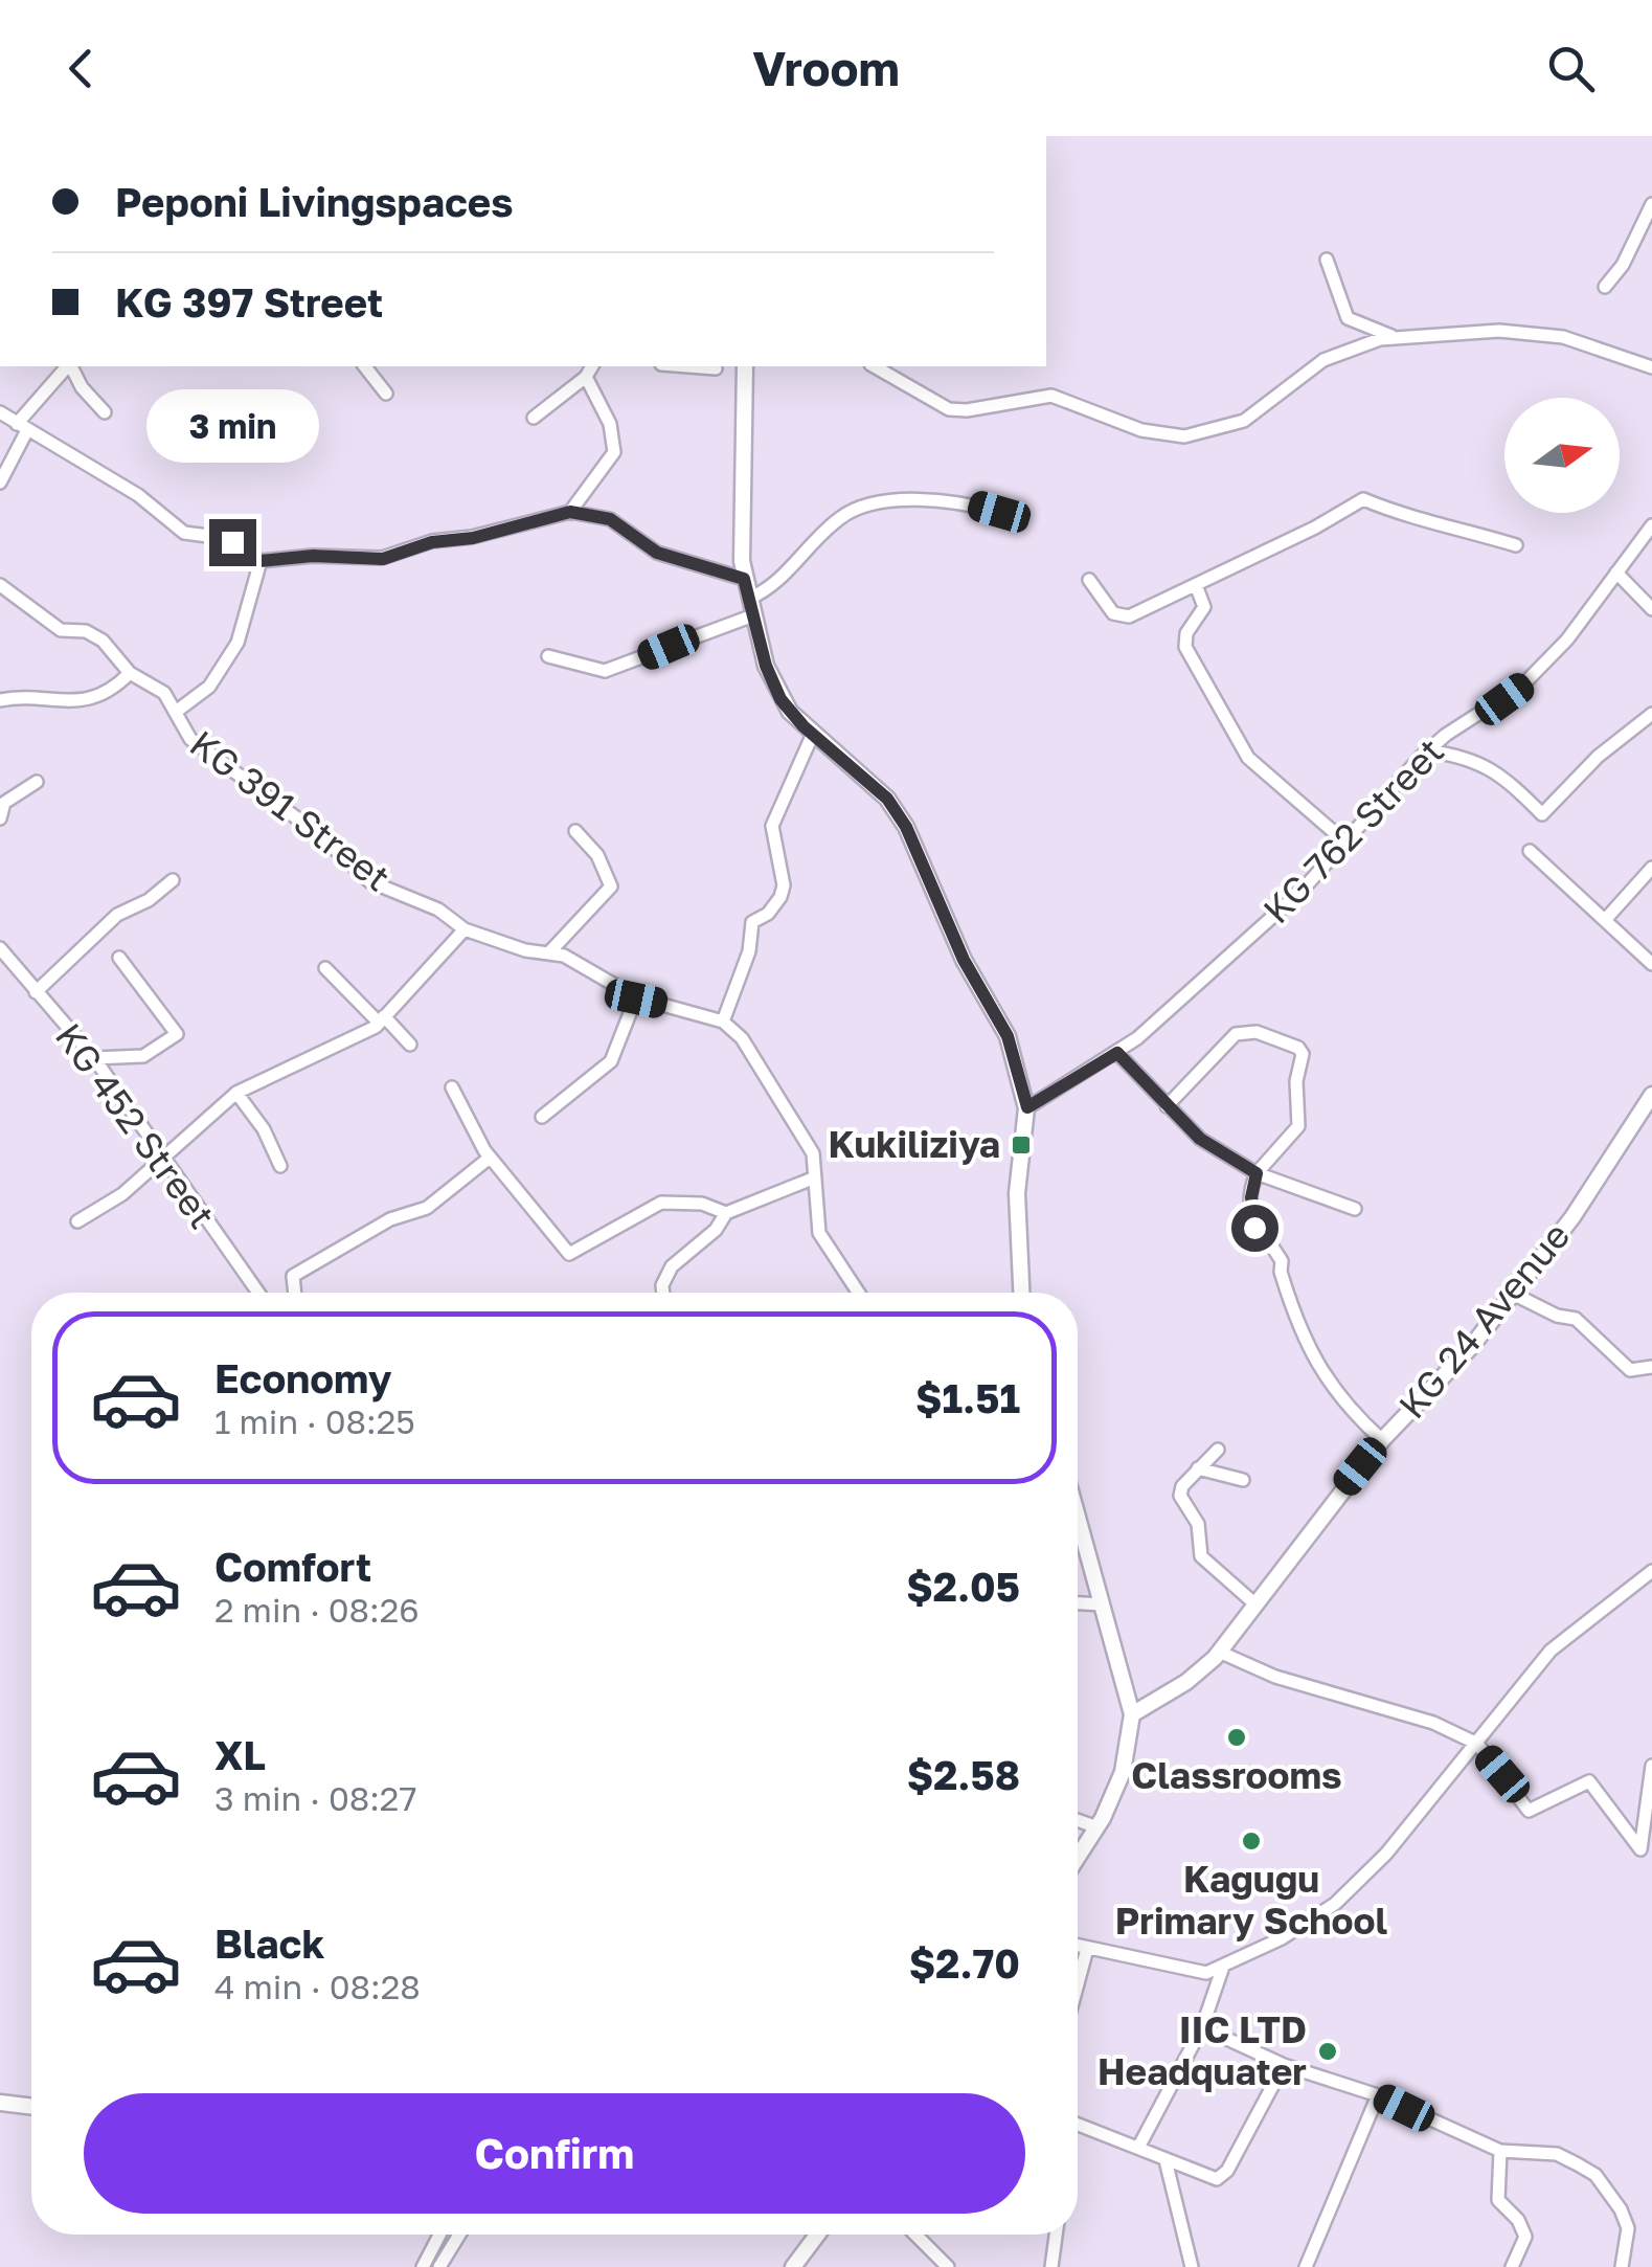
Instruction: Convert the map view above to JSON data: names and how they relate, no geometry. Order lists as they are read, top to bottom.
{
  "streets": {
    "main road": ["KG 24 Avenue"],
    "street": ["KG 391 Street", "KG 762 Street", "KG 452 Street"]
  },
  "places": {
    "transit": ["Kukiliziya"],
    "other": ["Classrooms", "Kagugu Primary School", "IIC LTD Headquater"]
  },
  "north": "right",
  "page": {
    "header": "Vroom",
    "banner": ["Peponi Livingspaces", "KG 397 Street"],
    "bubble": "3 min",
    "list": [
      {
        "name": "Economy",
        "note": "1 min · 08:25",
        "value": "$1.51"
      },
      {
        "name": "Comfort",
        "note": "2 min · 08:26",
        "value": "$2.05"
      },
      {
        "name": "XL",
        "note": "3 min · 08:27",
        "value": "$2.58"
      },
      {
        "name": "Black",
        "note": "4 min · 08:28",
        "value": "$2.70"
      }
    ],
    "buttons": "Confirm"
  }
}
